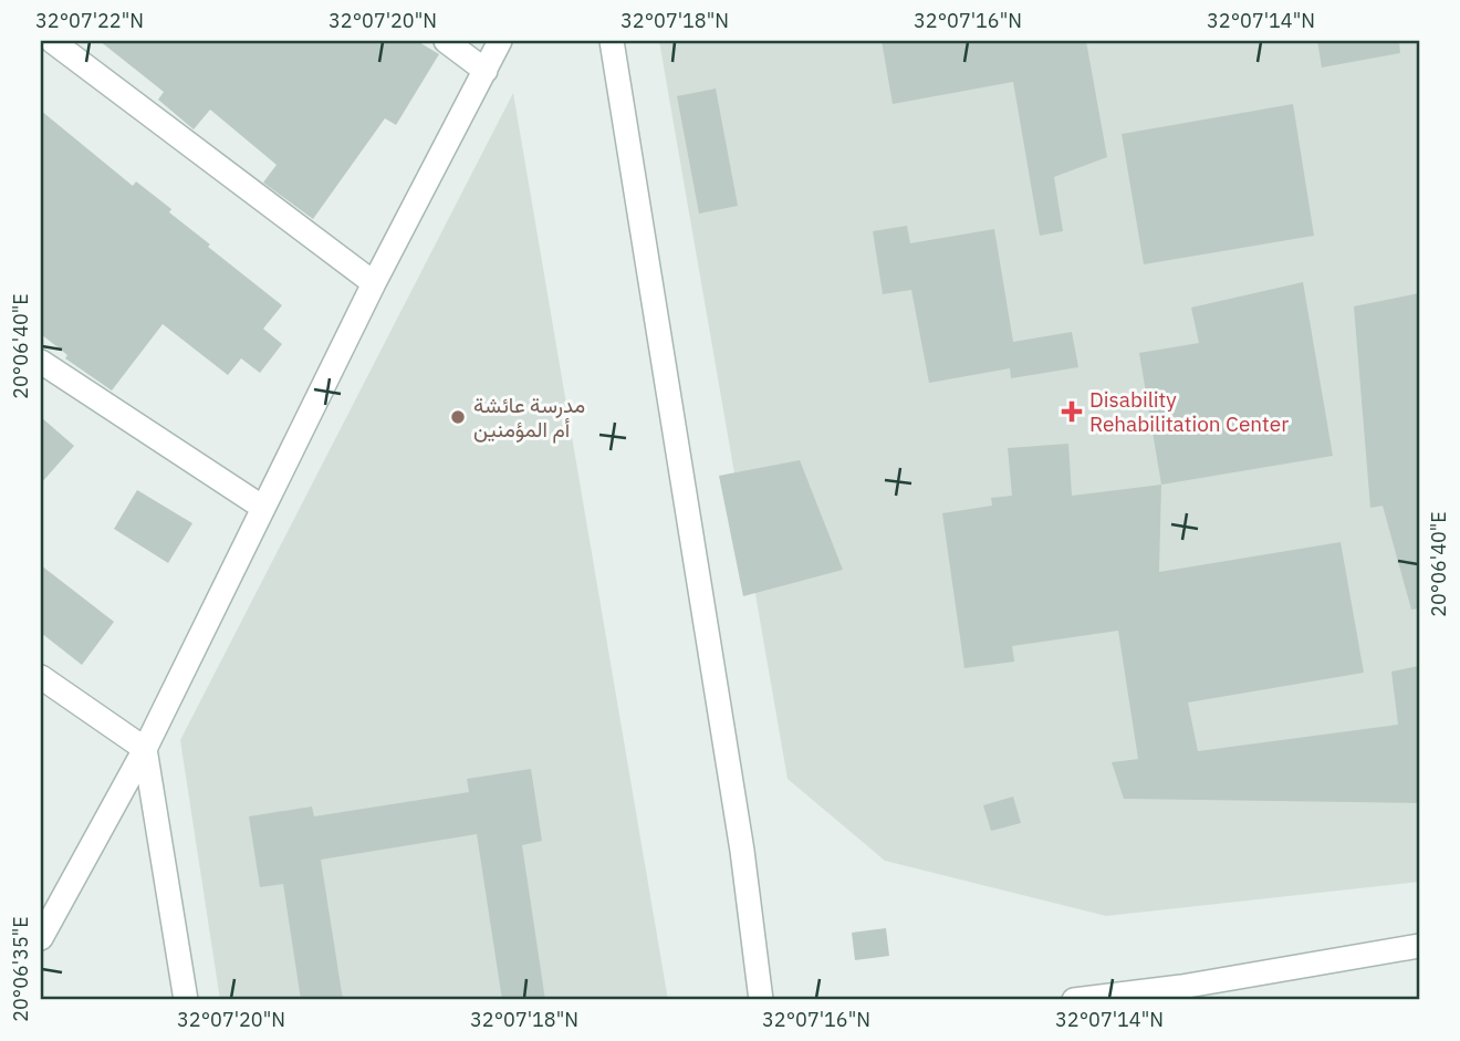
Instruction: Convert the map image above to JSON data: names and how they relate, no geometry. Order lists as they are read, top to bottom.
{
  "places": {
    "health": ["Disability Rehabilitation Center"],
    "other": ["مدرسة عائشة أم المؤمنين"]
  },
  "coordinates": [
    "32°07'22\"N",
    "32°07'20\"N",
    "32°07'18\"N",
    "32°07'16\"N",
    "32°07'14\"N",
    "20°06'40\"E",
    "20°06'35\"E"
  ]
}
